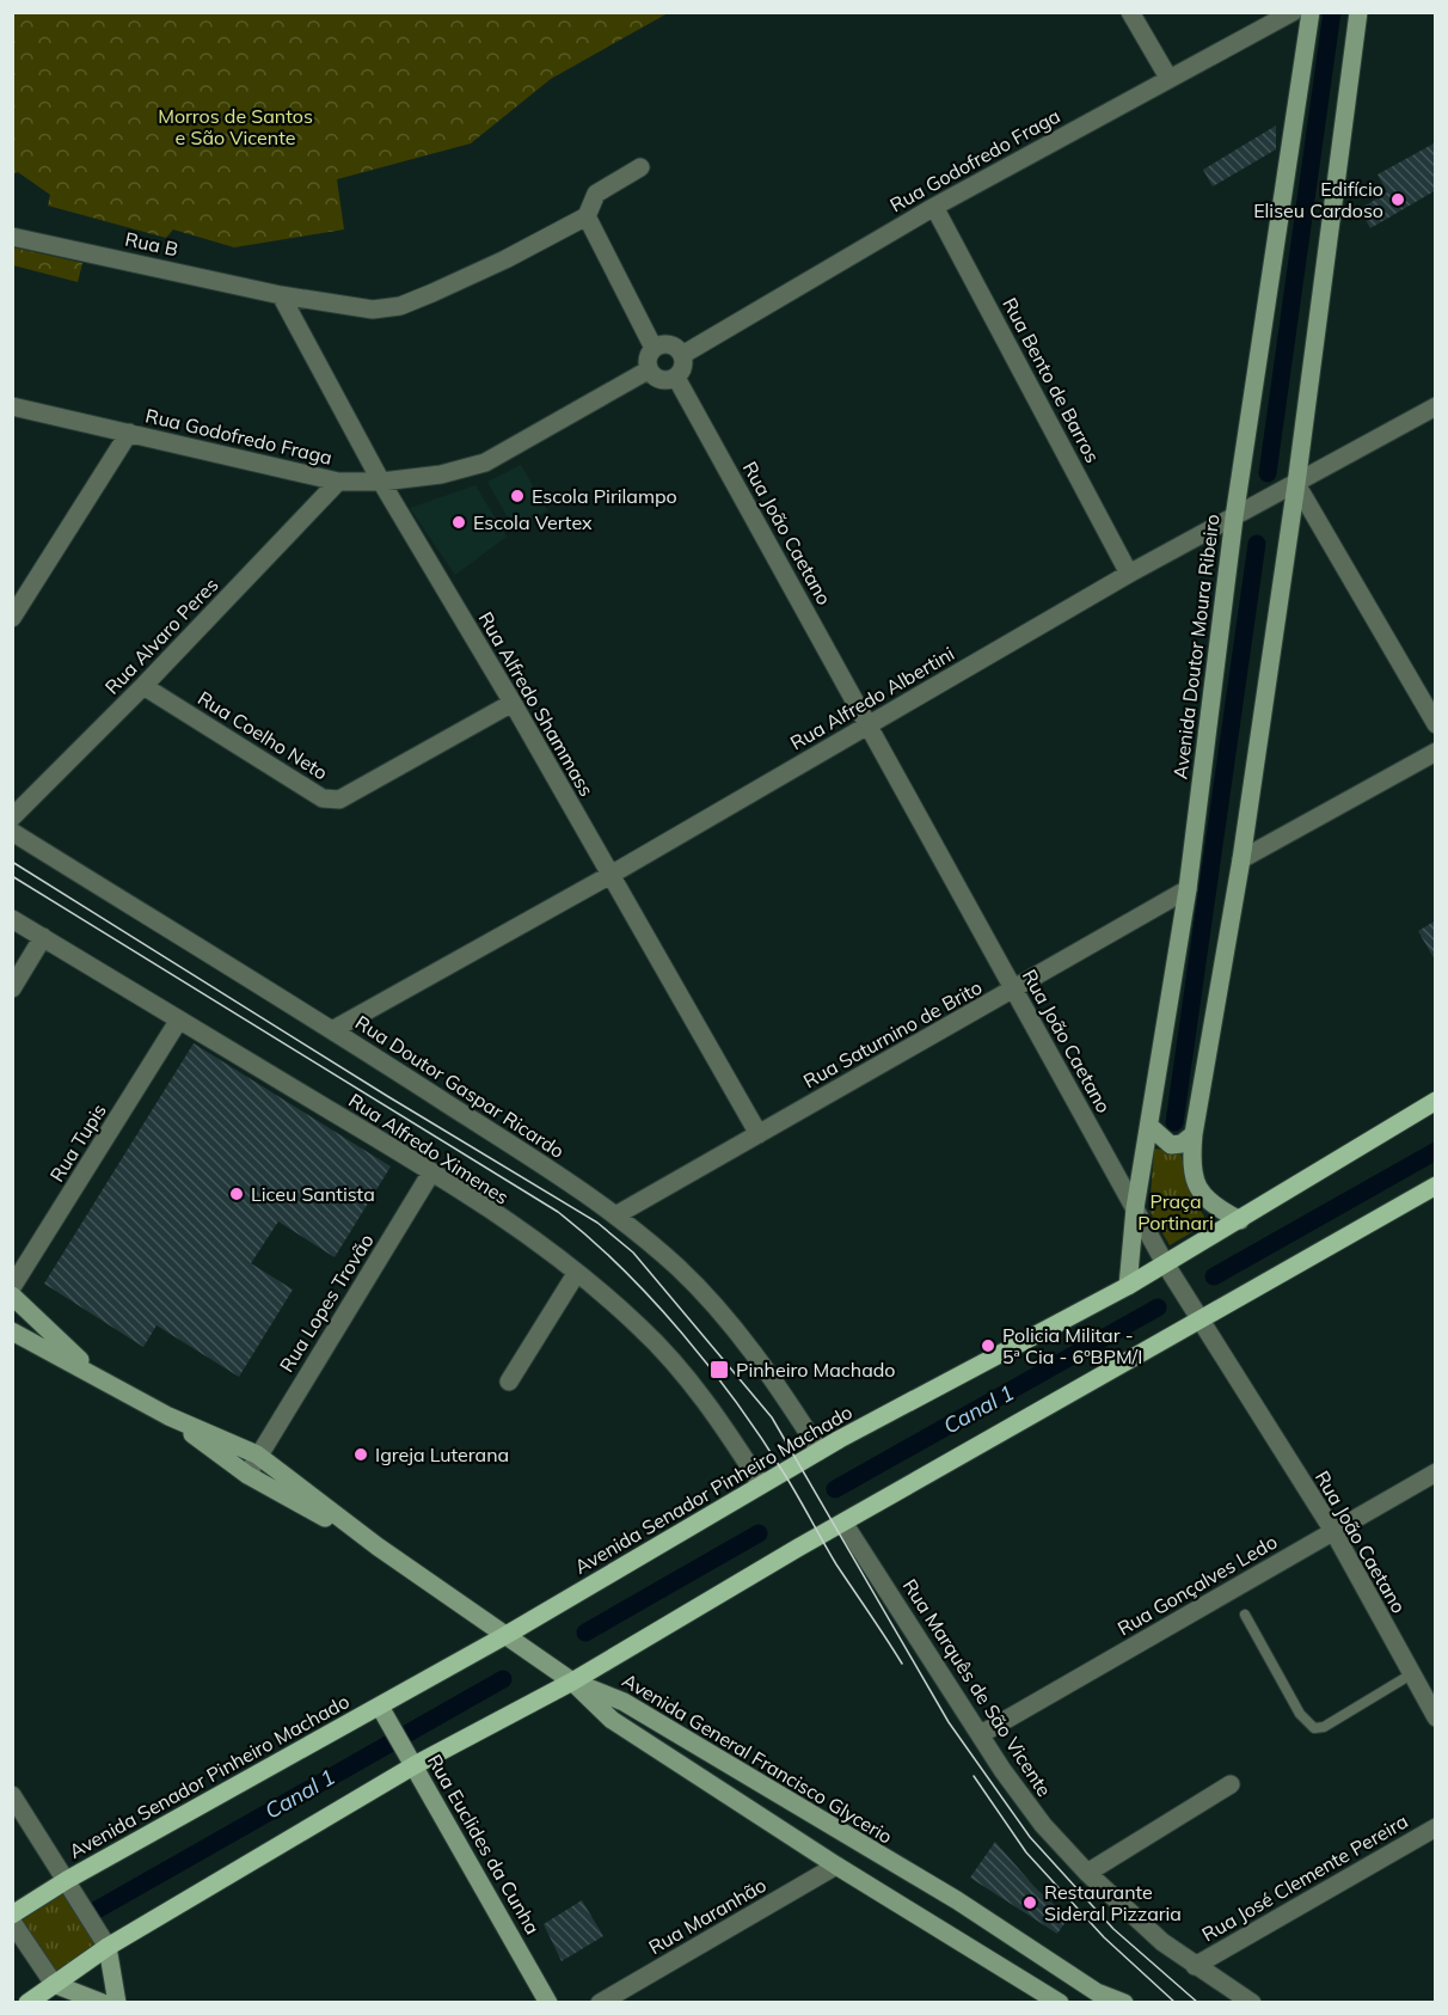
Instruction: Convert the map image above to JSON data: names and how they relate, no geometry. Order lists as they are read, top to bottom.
{
  "streets": {
    "main road": ["Avenida Senador Pinheiro Machado"],
    "street": [
      "Rua Godofredo Fraga",
      "Rua B",
      "Rua Bento de Barros",
      "Rua João Caetano",
      "Rua Alvaro Peres",
      "Avenida Doutor Moura Ribeiro",
      "Rua Alfredo Albertini",
      "Rua Alfredo Shammass",
      "Rua Coelho Neto",
      "Rua Saturnino de Brito",
      "Rua Doutor Gaspar Ricardo",
      "Rua Tupis",
      "Rua Alfredo Ximenes",
      "Rua Lopes Trovão",
      "Rua Gonçalves Ledo",
      "Rua Marquês de São Vicente",
      "Avenida General Francisco Glycerio",
      "Rua Euclides da Cunha",
      "Rua José Clemente Pereira",
      "Rua Maranhão"
    ]
  },
  "crossings": [
    ["Rua Godofredo Fraga", "Rua Bento de Barros"],
    ["Rua Godofredo Fraga", "Rua João Caetano"],
    ["Rua Godofredo Fraga", "Rua Alvaro Peres"],
    ["Rua Godofredo Fraga", "Rua Alfredo Shammass"],
    ["Rua B", "Rua Alfredo Shammass"],
    ["Rua Bento de Barros", "Rua Alfredo Albertini"],
    ["Rua João Caetano", "Avenida Doutor Moura Ribeiro"],
    ["Rua João Caetano", "Rua Alfredo Albertini"],
    ["Rua João Caetano", "Rua Saturnino de Brito"],
    ["Rua João Caetano", "Avenida Senador Pinheiro Machado"],
    ["Rua João Caetano", "Rua Gonçalves Ledo"],
    ["Rua Alvaro Peres", "Rua Coelho Neto"],
    ["Avenida Doutor Moura Ribeiro", "Rua Alfredo Albertini"],
    ["Avenida Doutor Moura Ribeiro", "Rua Saturnino de Brito"],
    ["Avenida Doutor Moura Ribeiro", "Avenida Senador Pinheiro Machado"],
    ["Rua Alfredo Albertini", "Rua Alfredo Shammass"],
    ["Rua Alfredo Albertini", "Rua Doutor Gaspar Ricardo"],
    ["Rua Alfredo Shammass", "Rua Coelho Neto"],
    ["Rua Alfredo Shammass", "Rua Saturnino de Brito"],
    ["Rua Saturnino de Brito", "Rua Doutor Gaspar Ricardo"],
    ["Rua Doutor Gaspar Ricardo", "Avenida Senador Pinheiro Machado"],
    ["Rua Tupis", "Rua Alfredo Ximenes"],
    ["Rua Alfredo Ximenes", "Rua Lopes Trovão"],
    ["Rua Alfredo Ximenes", "Avenida Senador Pinheiro Machado"],
    ["Avenida Senador Pinheiro Machado", "Rua Euclides da Cunha"],
    ["Rua Gonçalves Ledo", "Rua Marquês de São Vicente"],
    ["Rua Marquês de São Vicente", "Rua José Clemente Pereira"],
    ["Avenida General Francisco Glycerio", "Rua Maranhão"]
  ],
  "water": ["Canal 1"],
  "parks": ["Morros de Santos e São Vicente", "Praça Portinari"],
  "places": {
    "other": [
      "Edifício Eliseu Cardoso",
      "Escola Pirilampo",
      "Escola Vertex",
      "Liceu Santista",
      "Policia Militar - 5ª Cia - 6ºBPM/I",
      "Igreja Luterana",
      "Restaurante Sideral Pizzaria"
    ],
    "transit": ["Pinheiro Machado"]
  }
}
